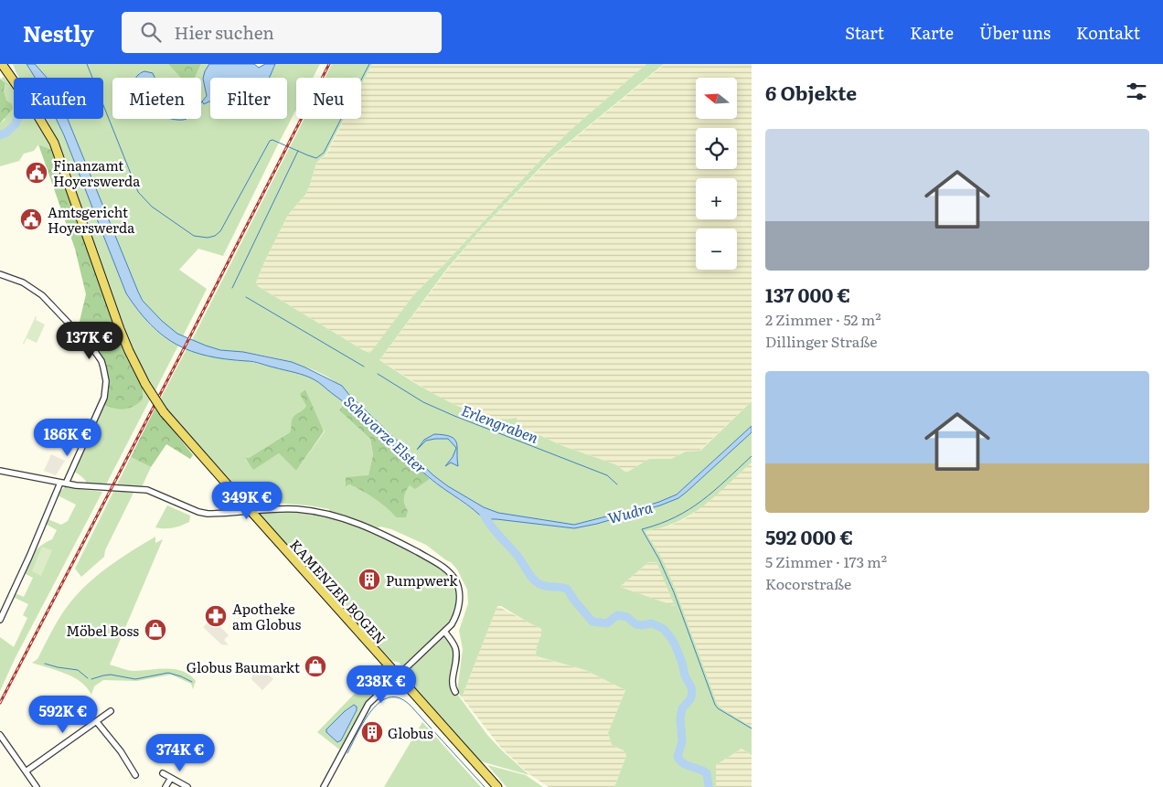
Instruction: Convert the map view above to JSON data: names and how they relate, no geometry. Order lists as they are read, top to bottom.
{
  "streets": {
    "main road": ["KAMENZER BOGEN"]
  },
  "water": ["Erlengraben", "Schwarze Elster", "Wudra"],
  "places": {
    "public building": ["Finanzamt Hoyerswerda", "Amtsgericht Hoyerswerda"],
    "building": ["Pumpwerk", "Globus"],
    "pharmacy": ["Apotheke am Globus"],
    "shop": ["Möbel Boss", "Globus Baumarkt"]
  },
  "north": "left",
  "page": {
    "header": "Nestly",
    "search": "Hier suchen",
    "nav": [
      "Start",
      "Karte",
      "Über uns",
      "Kontakt"
    ],
    "heading": "6 Objekte",
    "map_buttons": ["+", "−"],
    "chip": [
      "Kaufen",
      "Mieten",
      "Filter",
      "Neu"
    ],
    "list": [
      {
        "name": "137 000 €",
        "note": "2 Zimmer · 52 m² · Dillinger Straße"
      },
      {
        "name": "592 000 €",
        "note": "5 Zimmer · 173 m² · Kocorstraße"
      }
    ],
    "price": [
      "137K €",
      "186K €",
      "349K €",
      "238K €",
      "592K €",
      "374K €"
    ]
  }
}
